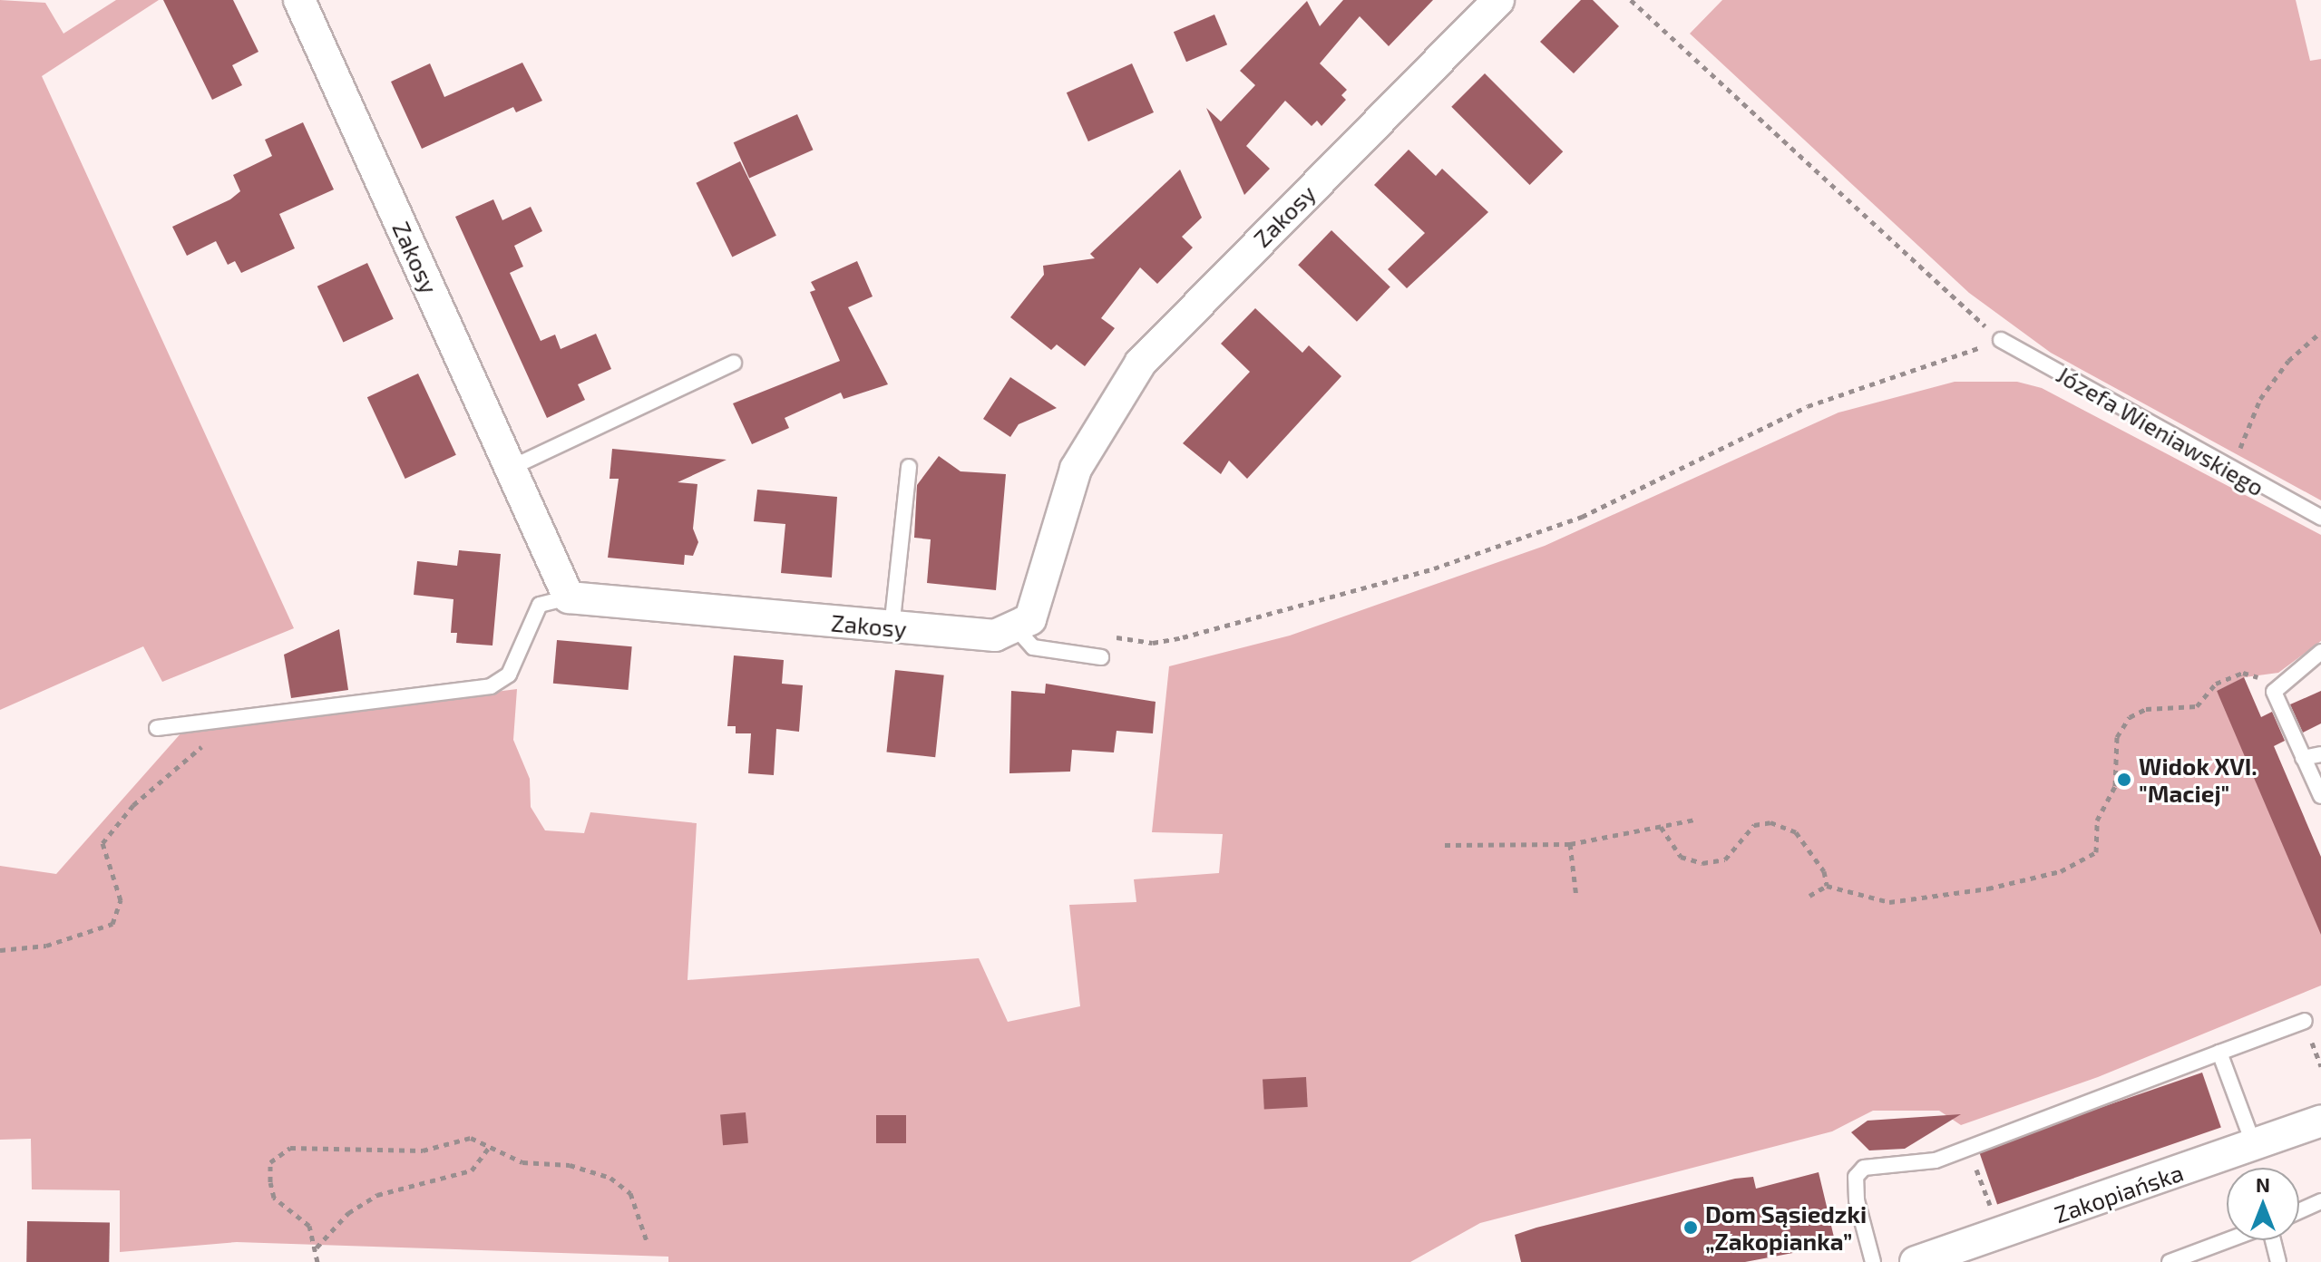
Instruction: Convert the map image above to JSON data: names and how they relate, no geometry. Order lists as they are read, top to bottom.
{
  "streets": {
    "street": ["Zakosy", "Zakopiańska"],
    "lane": ["Józefa Wieniawskiego"]
  },
  "places": ["Widok XVI. \"Maciej\"", "Dom Sąsiedzki „Zakopianka”"],
  "north": "top"
}
